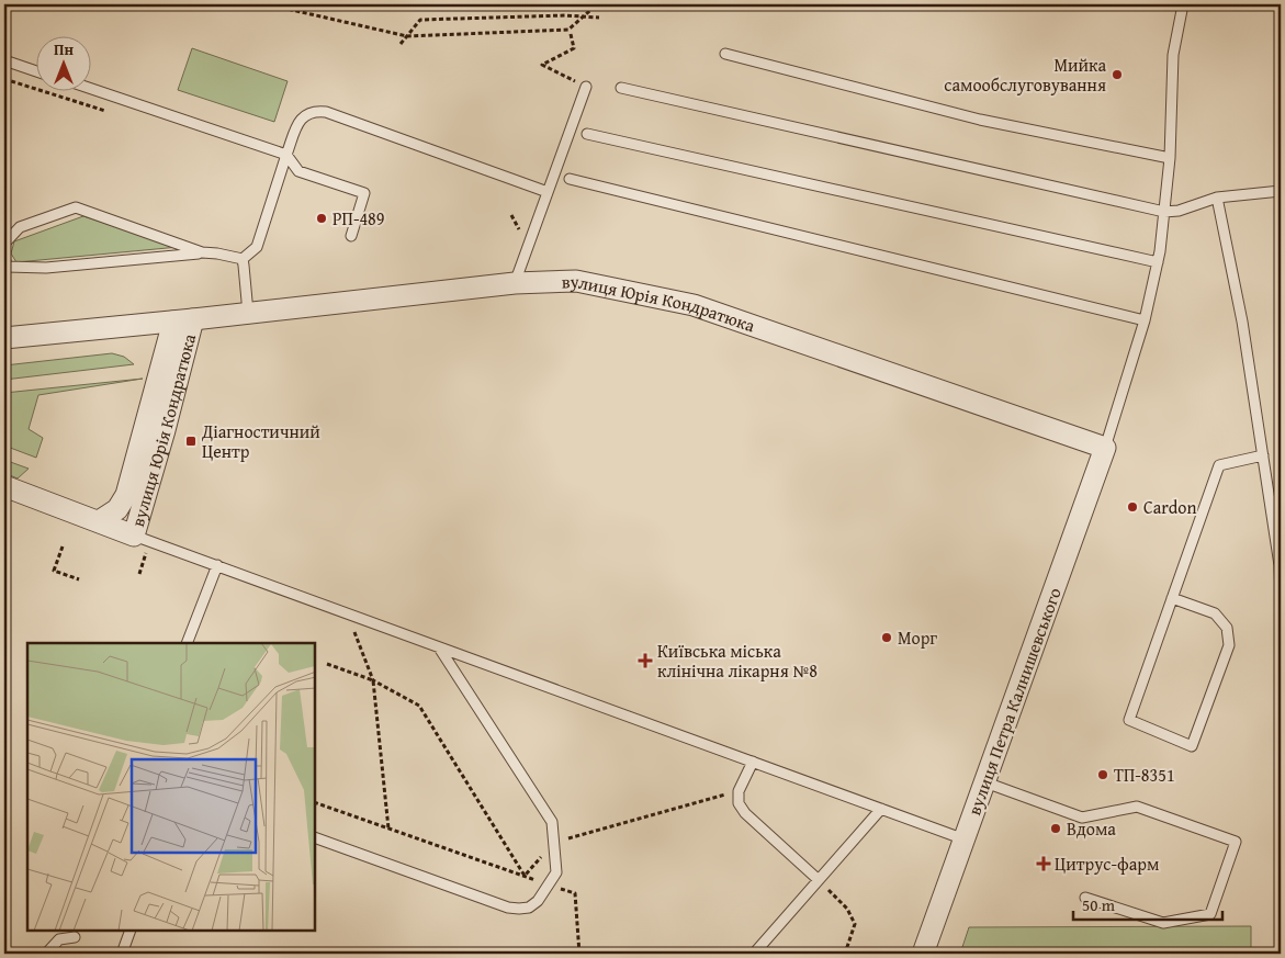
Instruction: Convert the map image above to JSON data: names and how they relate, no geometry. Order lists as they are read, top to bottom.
{
  "streets": {
    "street": ["вулиця Юрія Кондратюка", "вулиця Петра Калнишевського"]
  },
  "crossings": [
    ["вулиця Юрія Кондратюка", "вулиця Петра Калнишевського"]
  ],
  "places": {
    "other": [
      "Мийка самообслуговування",
      "РП-489",
      "Cardon",
      "Морг",
      "ТП-8351",
      "Вдома"
    ],
    "transit": ["Діагностичний Центр"],
    "health": ["Київська міська клінічна лікарня №8", "Цитрус-фарм"]
  },
  "scale_bar": "50 m",
  "north": "top"
}
